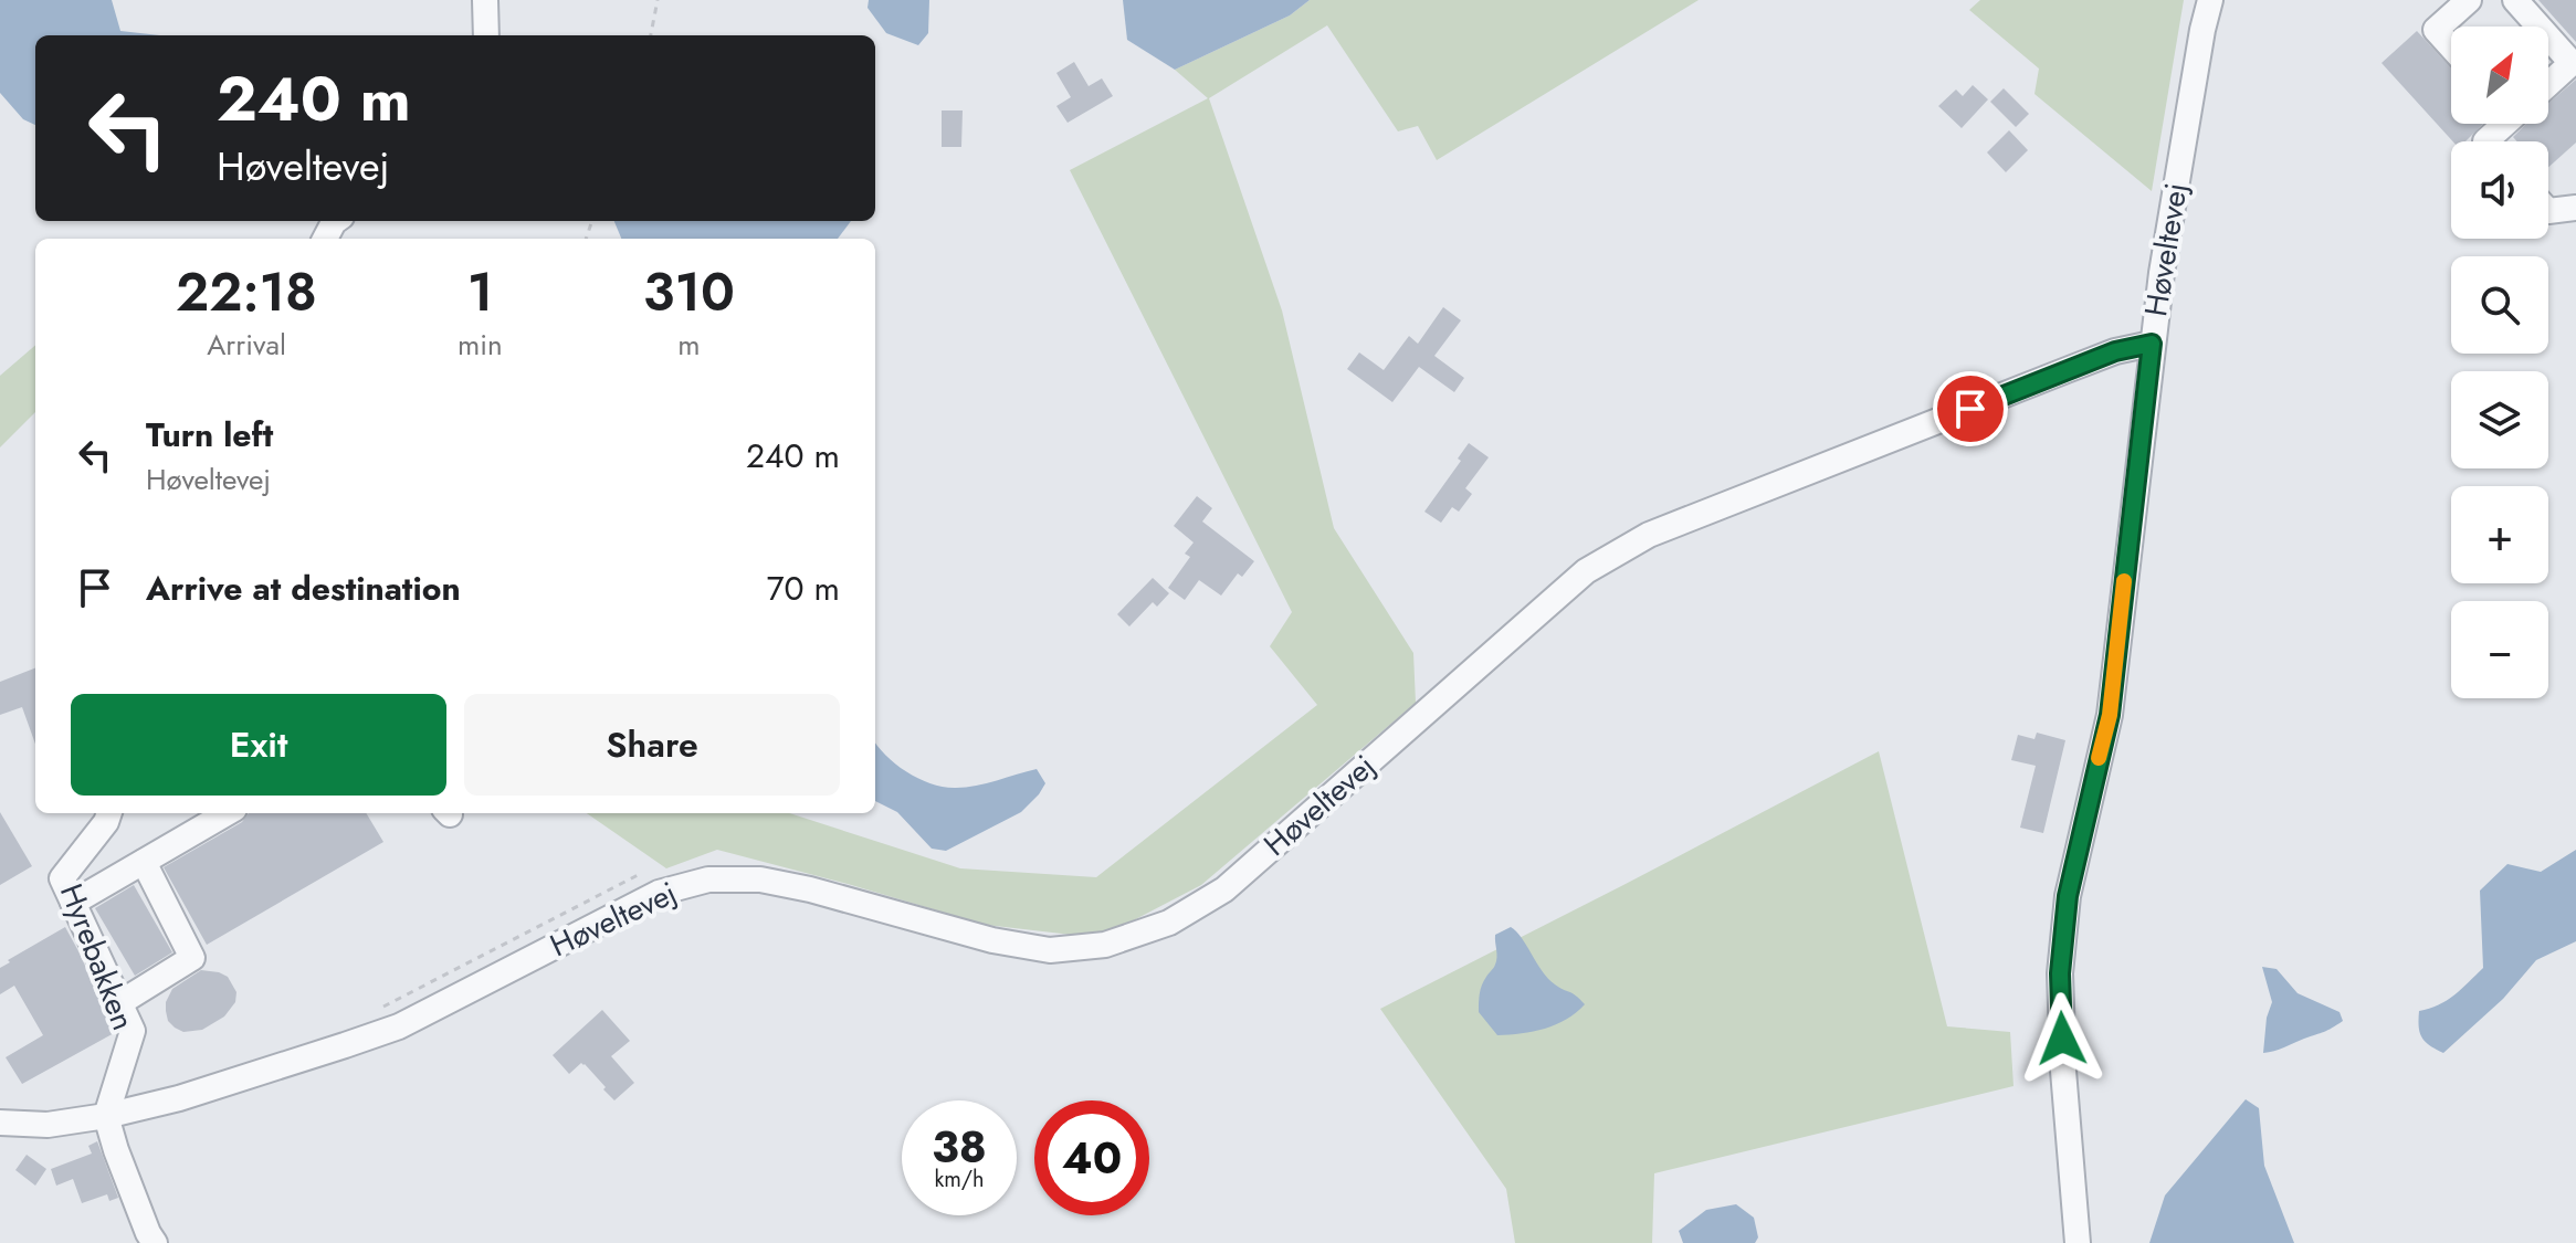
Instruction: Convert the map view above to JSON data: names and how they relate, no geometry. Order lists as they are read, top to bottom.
{
  "streets": {
    "street": ["Høveltevej", "Hyrebakken"]
  },
  "crossings": [
    ["Høveltevej", "Hyrebakken"]
  ],
  "north": "top right",
  "page": {
    "map_buttons": ["+", "−"],
    "turn": ["240 m", "Høveltevej"],
    "eta": [
      "22:18",
      "Arrival",
      "1",
      "min",
      "310",
      "m"
    ],
    "list": [
      {
        "name": "Turn left",
        "note": "Høveltevej",
        "value": "240 m"
      },
      {
        "name": "Arrive at destination",
        "value": "70 m"
      }
    ],
    "buttons": ["Exit", "Share"],
    "speed": "38 km/h",
    "limit": "40"
  }
}
